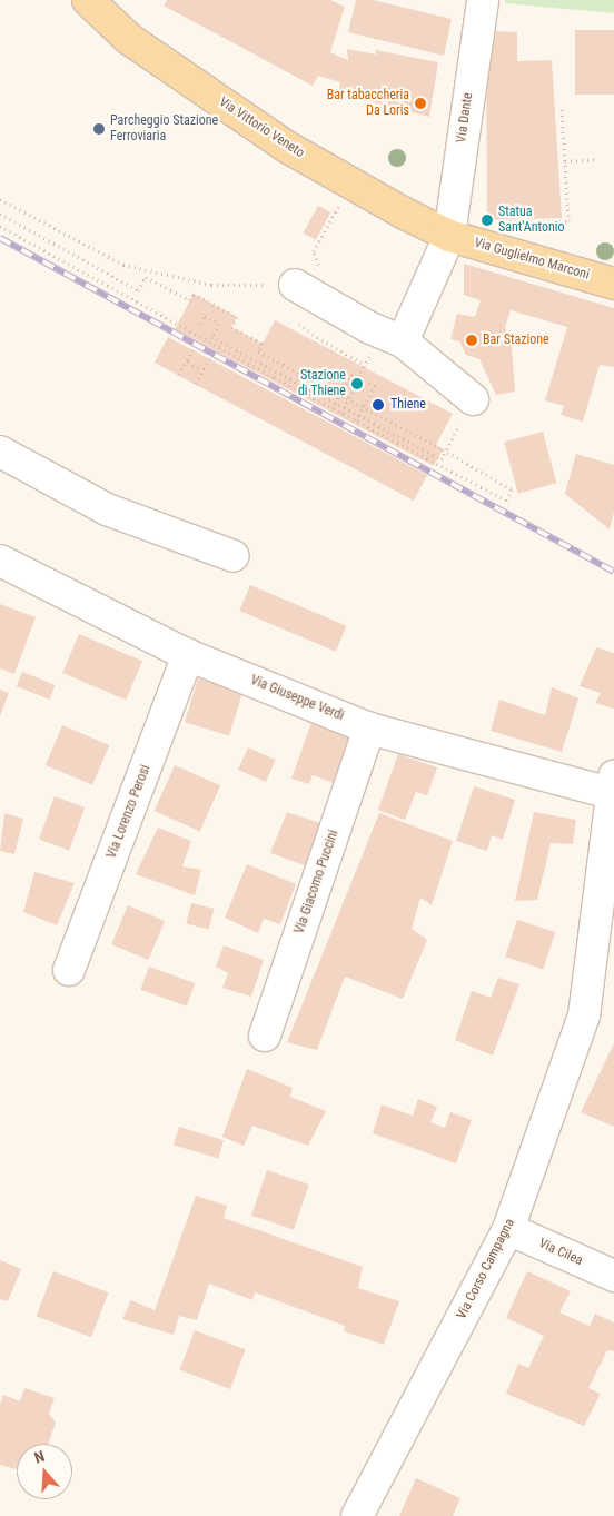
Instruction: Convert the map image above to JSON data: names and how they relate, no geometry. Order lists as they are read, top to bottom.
{
  "streets": {
    "main road": ["Via Vittorio Veneto", "Via Guglielmo Marconi"],
    "street": [
      "Via Dante",
      "Via Giuseppe Verdi",
      "Via Lorenzo Perosi",
      "Via Giacomo Puccini",
      "Via Cilea",
      "Via Corso Campagna"
    ]
  },
  "crossings": [
    ["Via Dante", "Via Vittorio Veneto"],
    ["Via Dante", "Via Guglielmo Marconi"],
    ["Via Vittorio Veneto", "Via Guglielmo Marconi"],
    ["Via Giuseppe Verdi", "Via Lorenzo Perosi"],
    ["Via Giuseppe Verdi", "Via Giacomo Puccini"],
    ["Via Giuseppe Verdi", "Via Corso Campagna"],
    ["Via Cilea", "Via Corso Campagna"]
  ],
  "places": [
    "Bar tabaccheria Da Loris",
    "Parcheggio Stazione Ferroviaria",
    "Statua Sant'Antonio",
    "Bar Stazione",
    "Stazione di Thiene",
    "Thiene"
  ],
  "north": "top"
}
